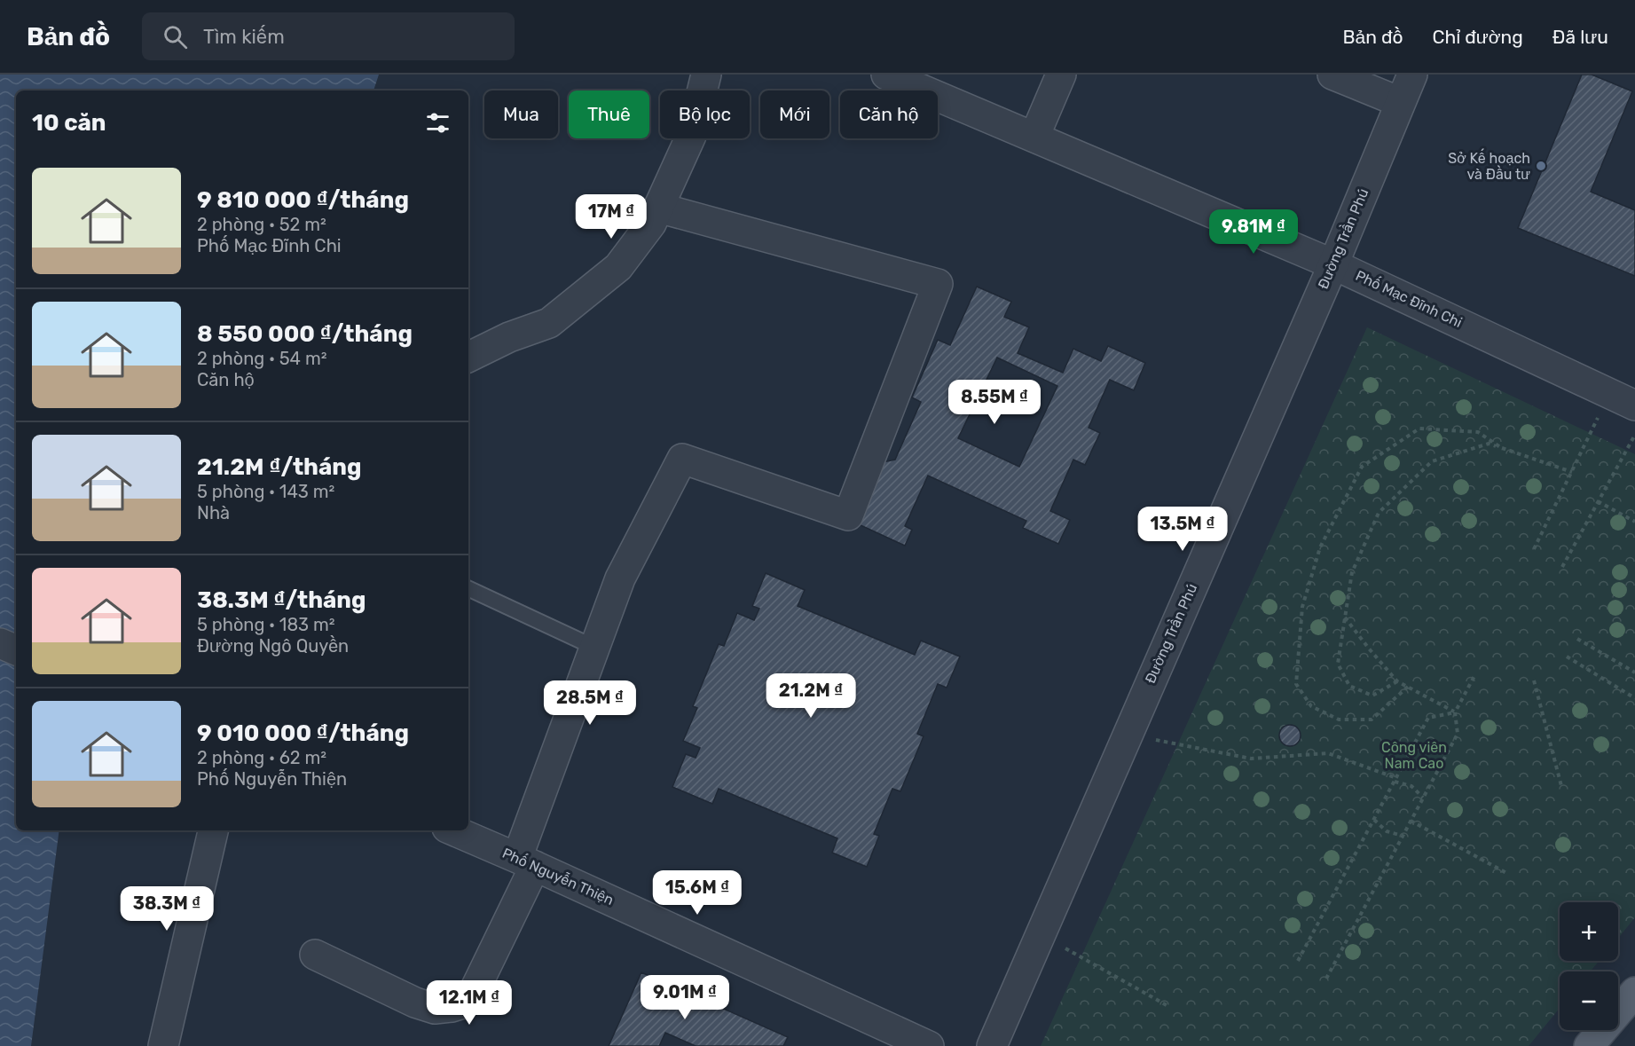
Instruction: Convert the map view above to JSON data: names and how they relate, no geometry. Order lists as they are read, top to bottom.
{
  "streets": {
    "street": ["Đường Trần Phú", "Phố Mạc Đĩnh Chi", "Phố Nguyễn Thiện"]
  },
  "crossings": [
    ["Đường Trần Phú", "Phố Mạc Đĩnh Chi"]
  ],
  "parks": ["Công viên Nam Cao"],
  "places": ["Sở Kế hoạch và Đầu tư"],
  "page": {
    "header": "Bản đồ",
    "search": "Tìm kiếm",
    "nav": ["Bản đồ", "Chỉ đường", "Đã lưu"],
    "chip": [
      "Mua",
      "Thuê",
      "Bộ lọc",
      "Mới",
      "Căn hộ"
    ],
    "heading": "10 căn",
    "list": [
      {
        "name": "9 810 000 ₫/tháng",
        "note": "2 phòng · 52 m² · Phố Mạc Đĩnh Chi"
      },
      {
        "name": "8 550 000 ₫/tháng",
        "note": "2 phòng · 54 m² · Căn hộ"
      },
      {
        "name": "21.2M ₫/tháng",
        "note": "5 phòng · 143 m² · Nhà"
      },
      {
        "name": "38.3M ₫/tháng",
        "note": "5 phòng · 183 m² · Đường Ngô Quyền"
      },
      {
        "name": "9 010 000 ₫/tháng",
        "note": "2 phòng · 62 m² · Phố Nguyễn Thiện"
      }
    ],
    "price": [
      "17M ₫",
      "9.81M ₫",
      "8.55M ₫",
      "13.5M ₫",
      "21.2M ₫",
      "28.5M ₫",
      "15.6M ₫",
      "38.3M ₫",
      "9.01M ₫",
      "12.1M ₫"
    ],
    "map_buttons": ["+", "−"]
  }
}
